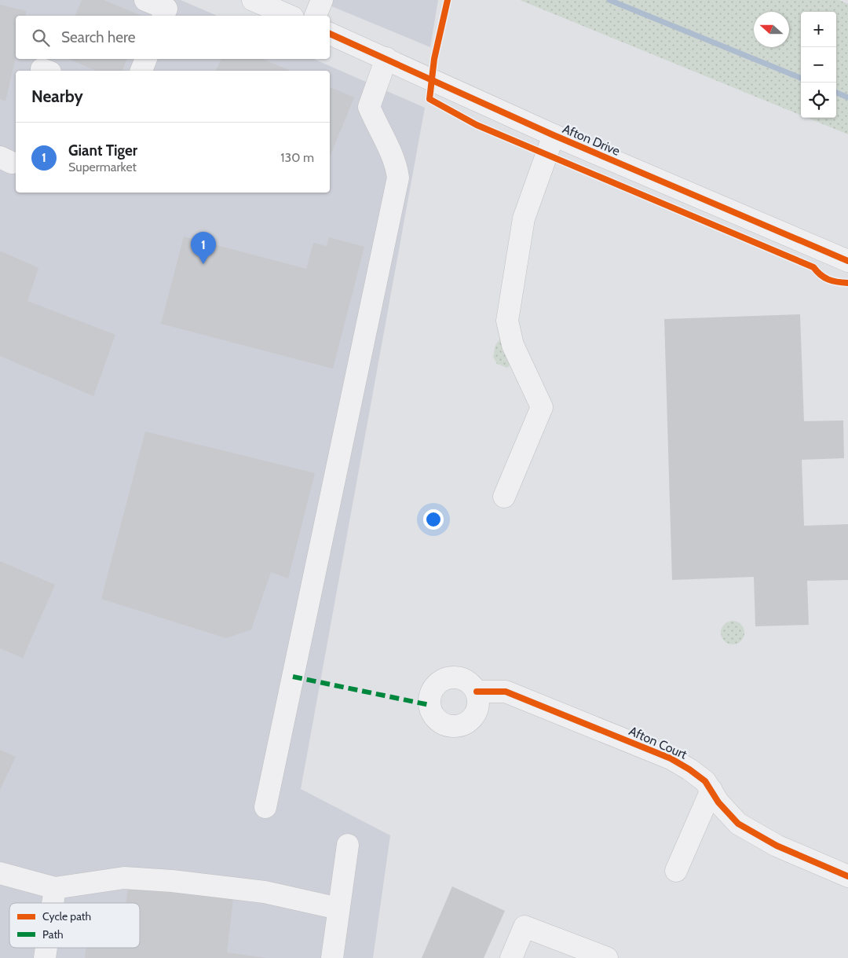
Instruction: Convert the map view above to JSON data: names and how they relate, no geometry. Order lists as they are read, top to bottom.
{
  "streets": {
    "street": ["Afton Drive", "Afton Court"]
  },
  "legend": ["Cycle path", "Path"],
  "north": "left",
  "page": {
    "map_buttons": ["+", "−"],
    "search": "Search here",
    "heading": "Nearby",
    "list": [
      {
        "mark": "1",
        "name": "Giant Tiger",
        "note": "Supermarket",
        "value": "130 m"
      }
    ],
    "pins": "1"
  }
}
